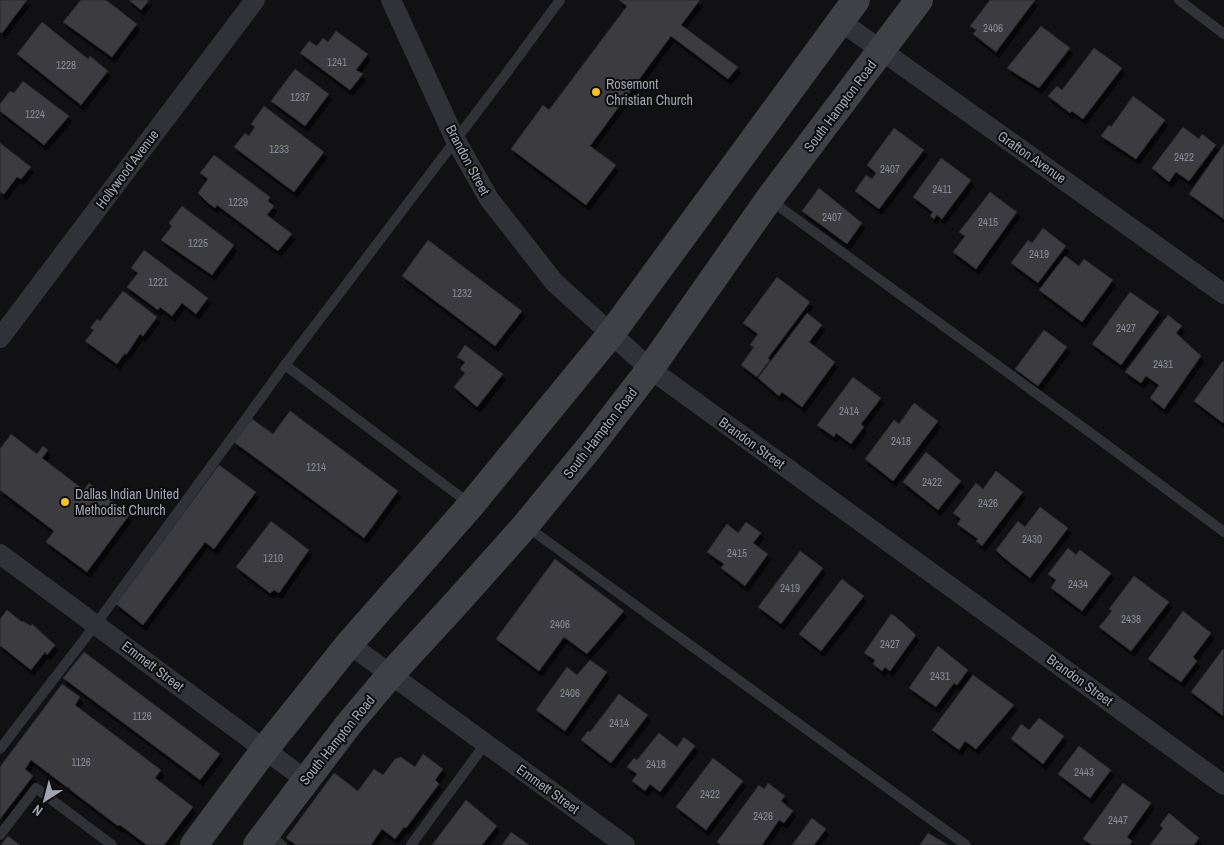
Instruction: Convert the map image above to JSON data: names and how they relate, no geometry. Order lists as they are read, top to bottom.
{
  "streets": {
    "main road": ["South Hampton Road"],
    "street": [
      "Grafton Avenue",
      "Brandon Street",
      "Hollywood Avenue",
      "Emmett Street"
    ]
  },
  "crossings": [
    ["South Hampton Road", "Grafton Avenue"],
    ["South Hampton Road", "Brandon Street"],
    ["South Hampton Road", "Emmett Street"]
  ],
  "places": ["Rosemont Christian Church", "Dallas Indian United Methodist Church"],
  "house_numbers": [
    "2406",
    "1241",
    "1228",
    "1237",
    "1224",
    "1233",
    "2422",
    "2407",
    "2411",
    "1229",
    "2407",
    "2415",
    "1225",
    "2419",
    "1221",
    "1232",
    "2427",
    "2431",
    "2414",
    "2418",
    "1214",
    "2422",
    "2426",
    "2430",
    "2415",
    "1210",
    "2434",
    "2419",
    "2438",
    "2406",
    "2427",
    "2431",
    "2406",
    "1126",
    "2414",
    "1126",
    "2418",
    "2443",
    "2422",
    "2426",
    "2447"
  ],
  "north": "bottom left"
}
